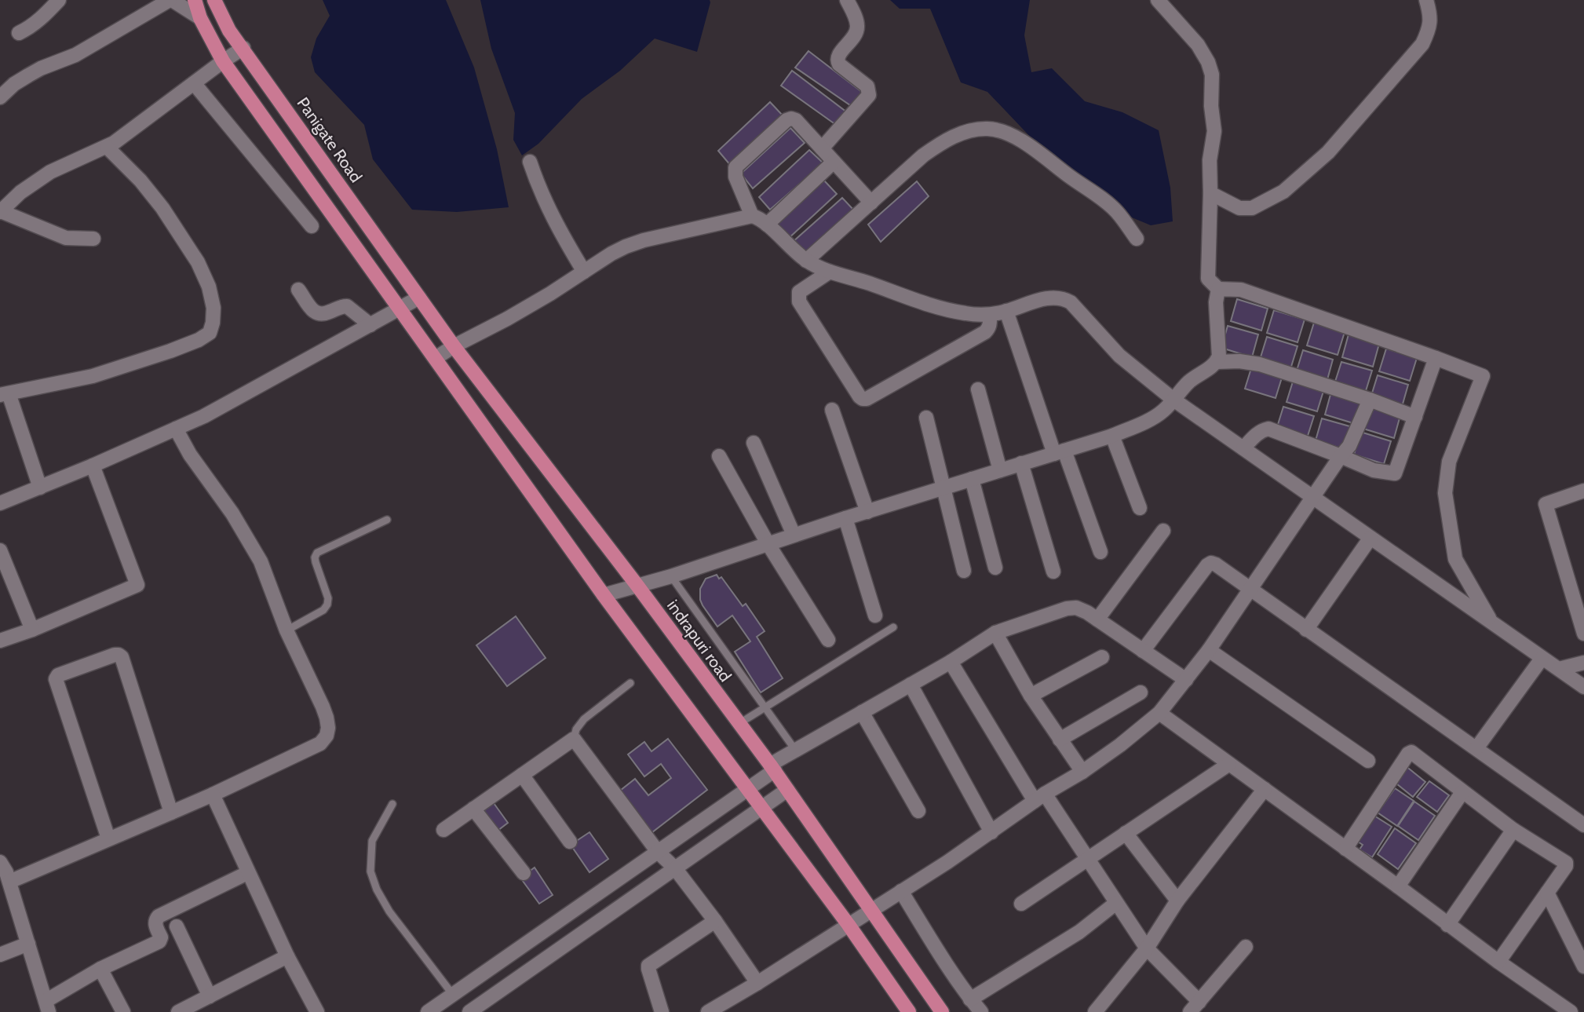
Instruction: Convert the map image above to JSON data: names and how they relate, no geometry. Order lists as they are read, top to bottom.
{
  "streets": {
    "main road": ["Panigate Road", "indrapuri road"]
  },
  "crossings": [
    ["Panigate Road", "indrapuri road"]
  ]
}
